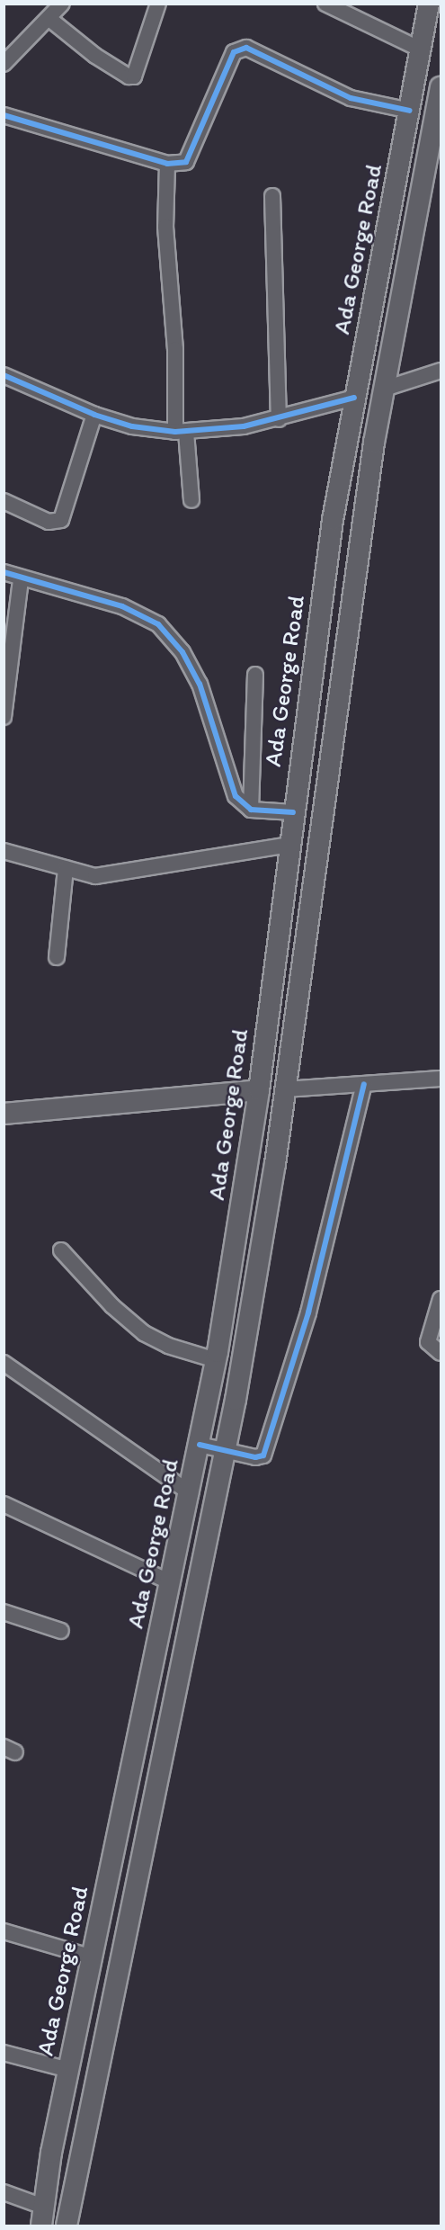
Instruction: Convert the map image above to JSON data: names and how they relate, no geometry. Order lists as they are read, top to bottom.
{
  "streets": {
    "main road": ["Ada George Road"]
  }
}
